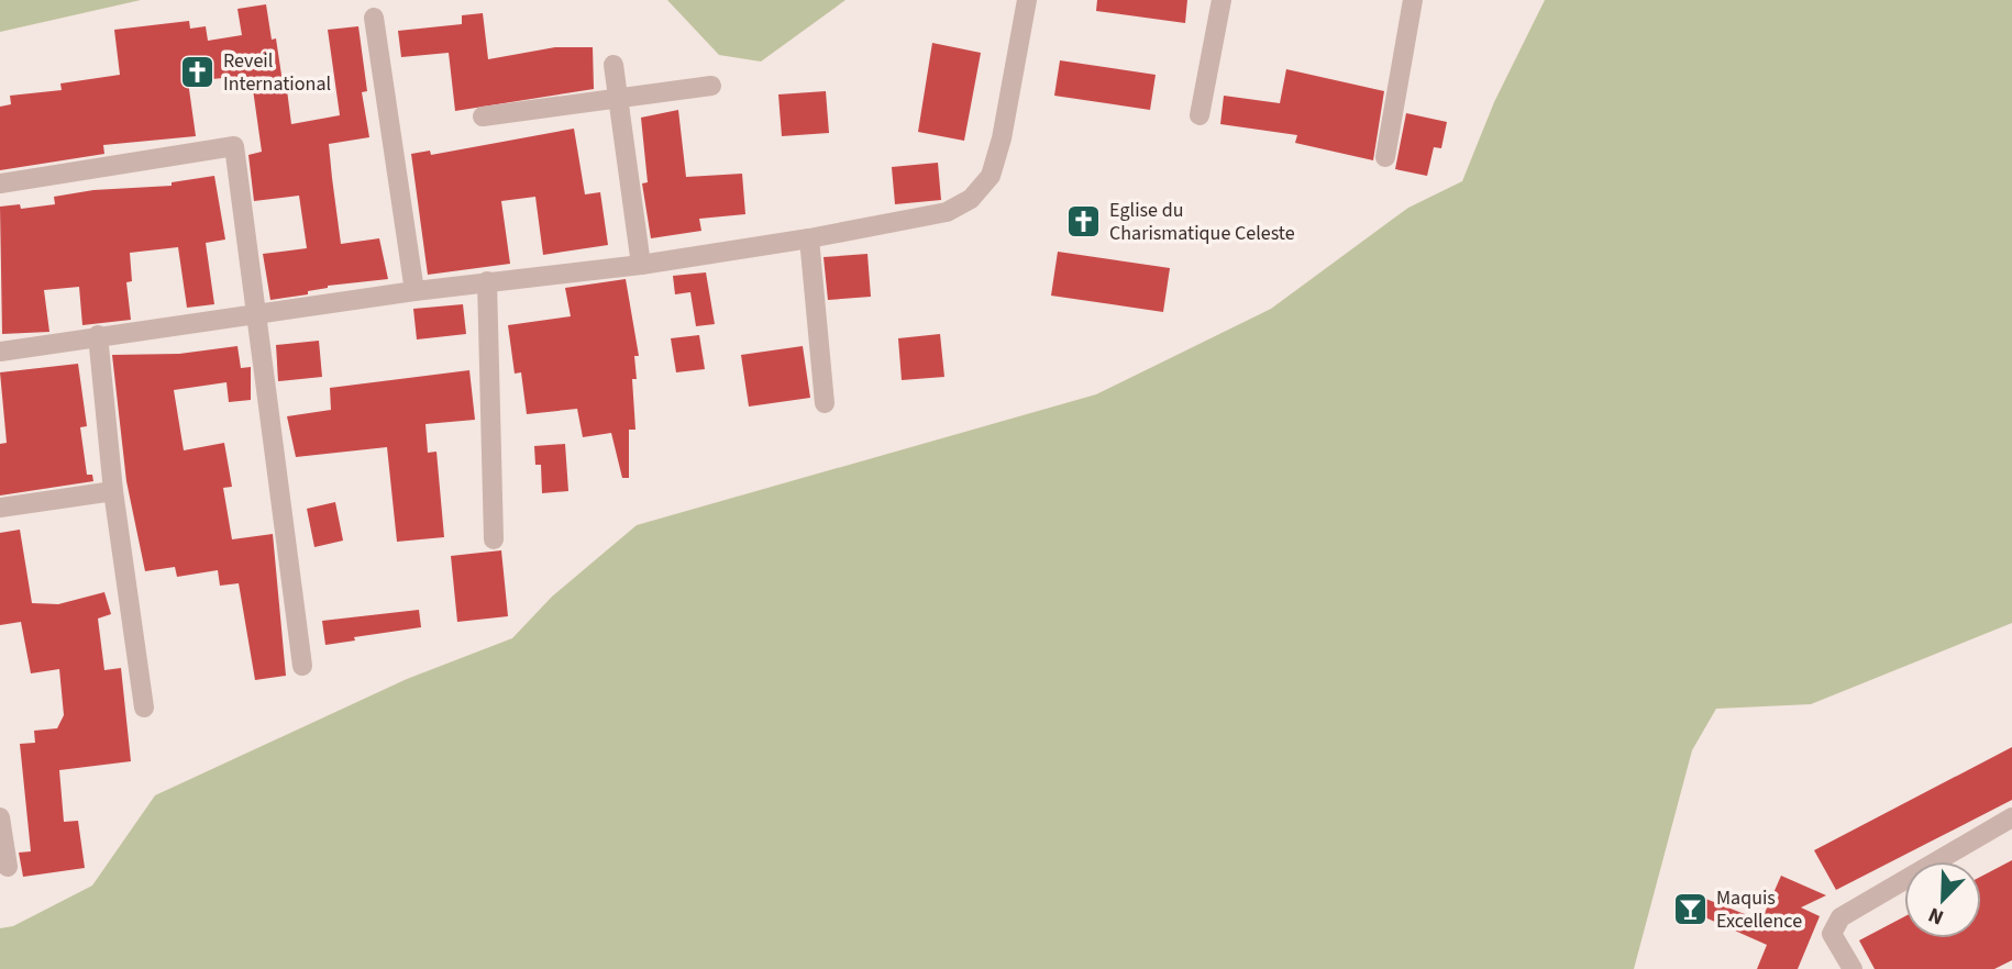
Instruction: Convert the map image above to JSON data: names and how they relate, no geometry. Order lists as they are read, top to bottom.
{
  "places": {
    "church": ["Reveil International", "Eglise du Charismatique Celeste"],
    "bar": ["Maquis Excellence"]
  },
  "north": "bottom left"
}
